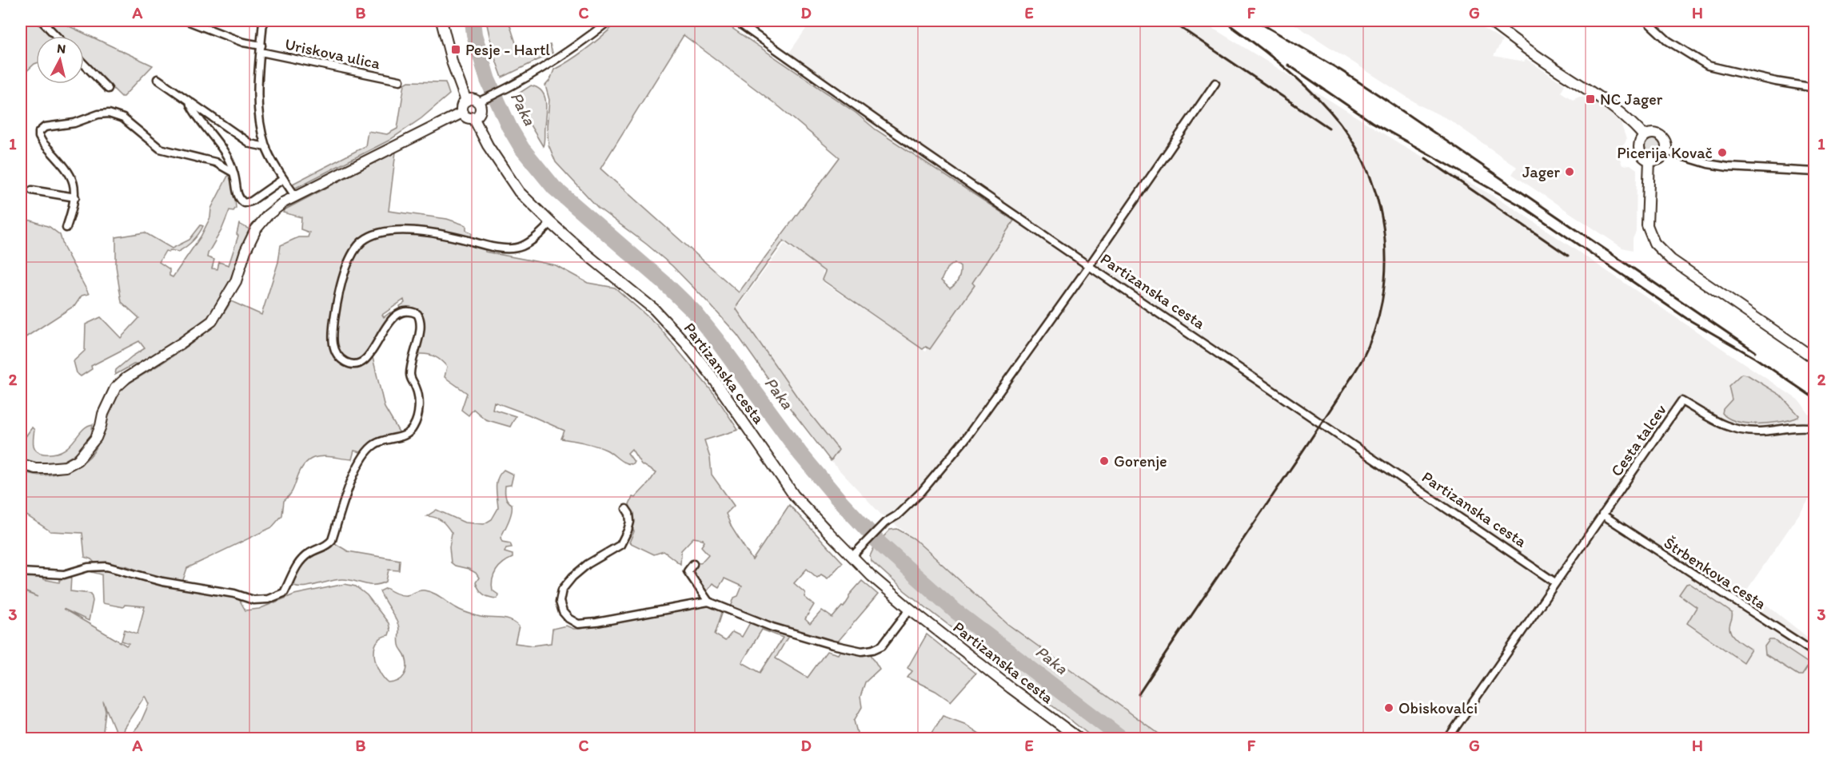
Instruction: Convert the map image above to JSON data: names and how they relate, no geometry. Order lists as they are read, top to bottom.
{
  "streets": {
    "street": [
      "Uriskova ulica",
      "Partizanska cesta",
      "Cesta talcev",
      "Štrbenkova cesta"
    ]
  },
  "crossings": [
    ["Cesta talcev", "Štrbenkova cesta"]
  ],
  "water": ["Paka"],
  "places": {
    "transit": ["Pesje - Hartl", "NC Jager"],
    "other": [
      "Picerija Kovač",
      "Jager",
      "Gorenje",
      "Obiskovalci"
    ]
  },
  "north": "top",
  "grid": {
    "columns": [
      "A",
      "B",
      "C",
      "D",
      "E",
      "F",
      "G",
      "H"
    ],
    "rows": ["1", "2", "3"]
  }
}
